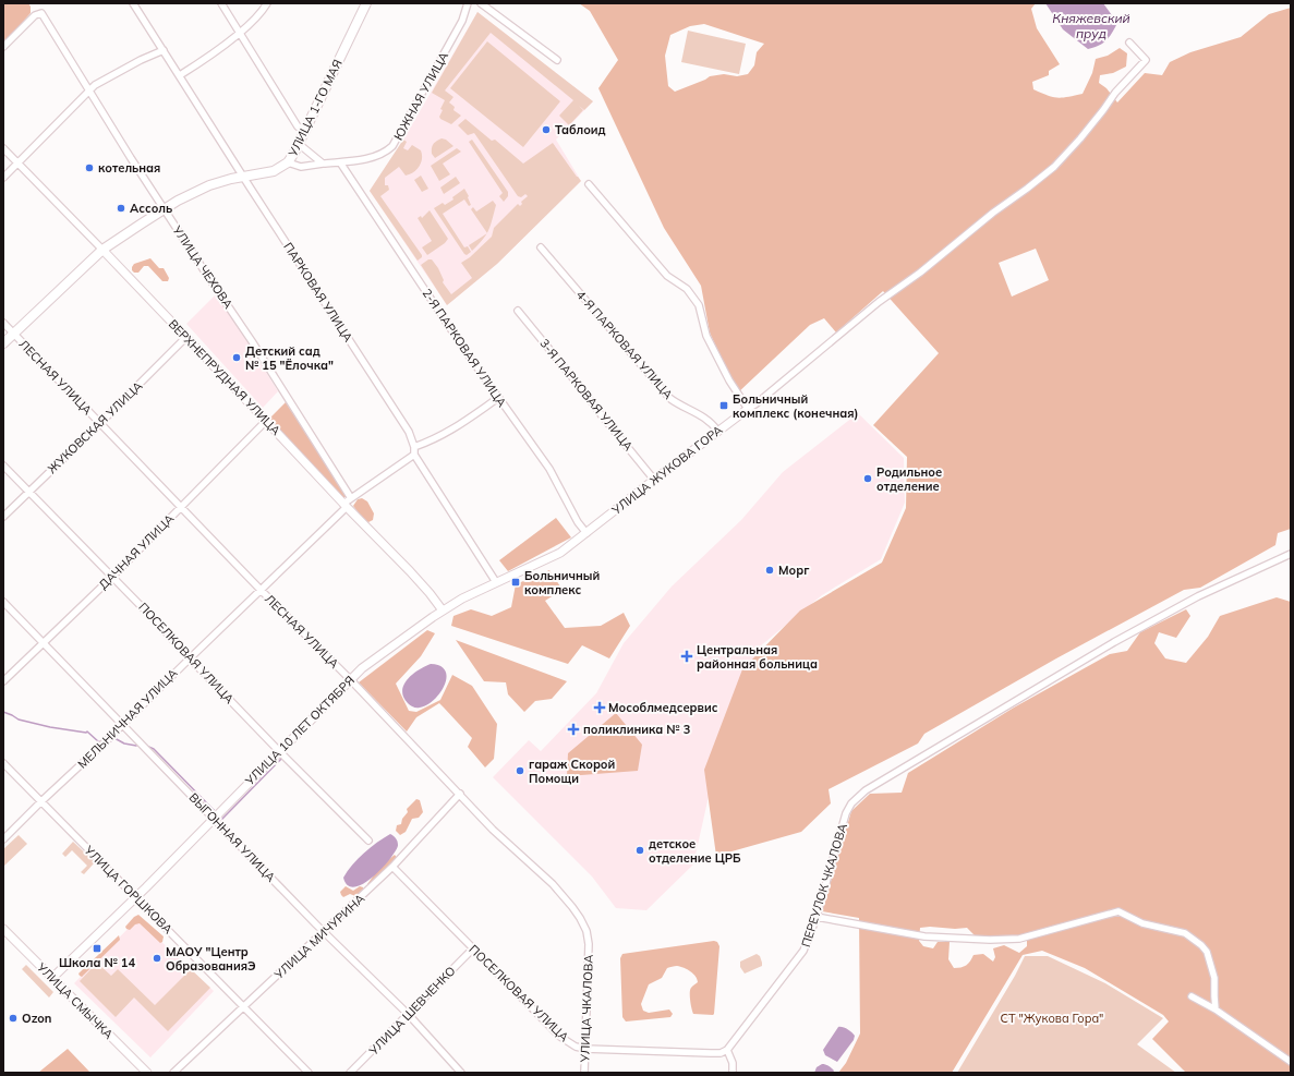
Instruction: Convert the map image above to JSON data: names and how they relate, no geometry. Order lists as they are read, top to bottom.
{
  "streets": {
    "main road": ["УЛИЦА 1-ГО МАЯ"],
    "street": [
      "ЮЖНАЯ УЛИЦА",
      "УЛИЦА ЧЕХОВА",
      "ПАРКОВАЯ УЛИЦА",
      "4-Я ПАРКОВАЯ УЛИЦА",
      "2-Я ПАРКОВАЯ УЛИЦА",
      "ЛЕСНАЯ УЛИЦА",
      "ВЕРХНЕПРУДНАЯ УЛИЦА",
      "3-Я ПАРКОВАЯ УЛИЦА",
      "ЖУКОВСКАЯ УЛИЦА",
      "УЛИЦА ЖУКОВА ГОРА",
      "ДАЧНАЯ УЛИЦА",
      "ПОСЕЛКОВАЯ УЛИЦА",
      "МЕЛЬНИЧНАЯ УЛИЦА",
      "УЛИЦА 10 ЛЕТ ОКТЯБРЯ",
      "ВЫГОННАЯ УЛИЦА",
      "ПЕРЕУЛОК ЧКАЛОВА",
      "УЛИЦА ГОРШКОВА",
      "УЛИЦА МИЧУРИНА",
      "УЛИЦА СМЫЧКА",
      "УЛИЦА ЧКАЛОВА",
      "УЛИЦА ШЕВЧЕНКО"
    ]
  },
  "crossings": [
    ["ЮЖНАЯ УЛИЦА", "УЛИЦА 1-ГО МАЯ"],
    ["ЮЖНАЯ УЛИЦА", "2-Я ПАРКОВАЯ УЛИЦА"],
    ["УЛИЦА 1-ГО МАЯ", "УЛИЦА ЧЕХОВА"],
    ["УЛИЦА 1-ГО МАЯ", "ПАРКОВАЯ УЛИЦА"],
    ["УЛИЦА 1-ГО МАЯ", "ЛЕСНАЯ УЛИЦА"],
    ["УЛИЦА 1-ГО МАЯ", "ВЕРХНЕПРУДНАЯ УЛИЦА"],
    ["УЛИЦА ЧЕХОВА", "МЕЛЬНИЧНАЯ УЛИЦА"],
    ["ПАРКОВАЯ УЛИЦА", "МЕЛЬНИЧНАЯ УЛИЦА"],
    ["4-Я ПАРКОВАЯ УЛИЦА", "УЛИЦА ЖУКОВА ГОРА"],
    ["2-Я ПАРКОВАЯ УЛИЦА", "УЛИЦА ЖУКОВА ГОРА"],
    ["2-Я ПАРКОВАЯ УЛИЦА", "УЛИЦА 10 ЛЕТ ОКТЯБРЯ"],
    ["ЛЕСНАЯ УЛИЦА", "ЖУКОВСКАЯ УЛИЦА"],
    ["ЛЕСНАЯ УЛИЦА", "ДАЧНАЯ УЛИЦА"],
    ["ЛЕСНАЯ УЛИЦА", "МЕЛЬНИЧНАЯ УЛИЦА"],
    ["ЛЕСНАЯ УЛИЦА", "УЛИЦА 10 ЛЕТ ОКТЯБРЯ"],
    ["ЛЕСНАЯ УЛИЦА", "УЛИЦА МИЧУРИНА"],
    ["ЛЕСНАЯ УЛИЦА", "УЛИЦА ЧКАЛОВА"],
    ["ВЕРХНЕПРУДНАЯ УЛИЦА", "ЖУКОВСКАЯ УЛИЦА"],
    ["ВЕРХНЕПРУДНАЯ УЛИЦА", "ДАЧНАЯ УЛИЦА"],
    ["ВЕРХНЕПРУДНАЯ УЛИЦА", "МЕЛЬНИЧНАЯ УЛИЦА"],
    ["ВЕРХНЕПРУДНАЯ УЛИЦА", "УЛИЦА 10 ЛЕТ ОКТЯБРЯ"],
    ["3-Я ПАРКОВАЯ УЛИЦА", "УЛИЦА ЖУКОВА ГОРА"],
    ["ЖУКОВСКАЯ УЛИЦА", "ПОСЕЛКОВАЯ УЛИЦА"],
    ["УЛИЦА ЖУКОВА ГОРА", "УЛИЦА 10 ЛЕТ ОКТЯБРЯ"],
    ["ДАЧНАЯ УЛИЦА", "ПОСЕЛКОВАЯ УЛИЦА"],
    ["ДАЧНАЯ УЛИЦА", "ВЫГОННАЯ УЛИЦА"],
    ["ПОСЕЛКОВАЯ УЛИЦА", "МЕЛЬНИЧНАЯ УЛИЦА"],
    ["ПОСЕЛКОВАЯ УЛИЦА", "УЛИЦА 10 ЛЕТ ОКТЯБРЯ"],
    ["ПОСЕЛКОВАЯ УЛИЦА", "ПЕРЕУЛОК ЧКАЛОВА"],
    ["ПОСЕЛКОВАЯ УЛИЦА", "УЛИЦА МИЧУРИНА"],
    ["ПОСЕЛКОВАЯ УЛИЦА", "УЛИЦА ЧКАЛОВА"],
    ["ПОСЕЛКОВАЯ УЛИЦА", "УЛИЦА ШЕВЧЕНКО"],
    ["МЕЛЬНИЧНАЯ УЛИЦА", "ВЫГОННАЯ УЛИЦА"],
    ["МЕЛЬНИЧНАЯ УЛИЦА", "УЛИЦА ГОРШКОВА"],
    ["УЛИЦА 10 ЛЕТ ОКТЯБРЯ", "ВЫГОННАЯ УЛИЦА"],
    ["УЛИЦА 10 ЛЕТ ОКТЯБРЯ", "УЛИЦА ГОРШКОВА"],
    ["УЛИЦА 10 ЛЕТ ОКТЯБРЯ", "УЛИЦА СМЫЧКА"],
    ["ВЫГОННАЯ УЛИЦА", "УЛИЦА МИЧУРИНА"],
    ["ВЫГОННАЯ УЛИЦА", "УЛИЦА ШЕВЧЕНКО"],
    ["УЛИЦА ГОРШКОВА", "УЛИЦА МИЧУРИНА"]
  ],
  "water": ["Княжевский пруд"],
  "parks": ["СТ \"Жукова Гора\""],
  "places": {
    "other": [
      "Таблоид",
      "котельная",
      "Ассоль",
      "Детский сад № 15 \"Ёлочка\"",
      "Родильное отделение",
      "Морг",
      "гараж Скорой Помощи",
      "детское отделение ЦРБ",
      "МАОУ \"Центр ОбразованияЭ",
      "Ozon"
    ],
    "transit": ["Больничный комплекс (конечная)", "Больничный комплекс", "Школа № 14"],
    "health": ["Центральная районная больница", "Мособлмедсервис", "поликлиника № 3"]
  }
}
